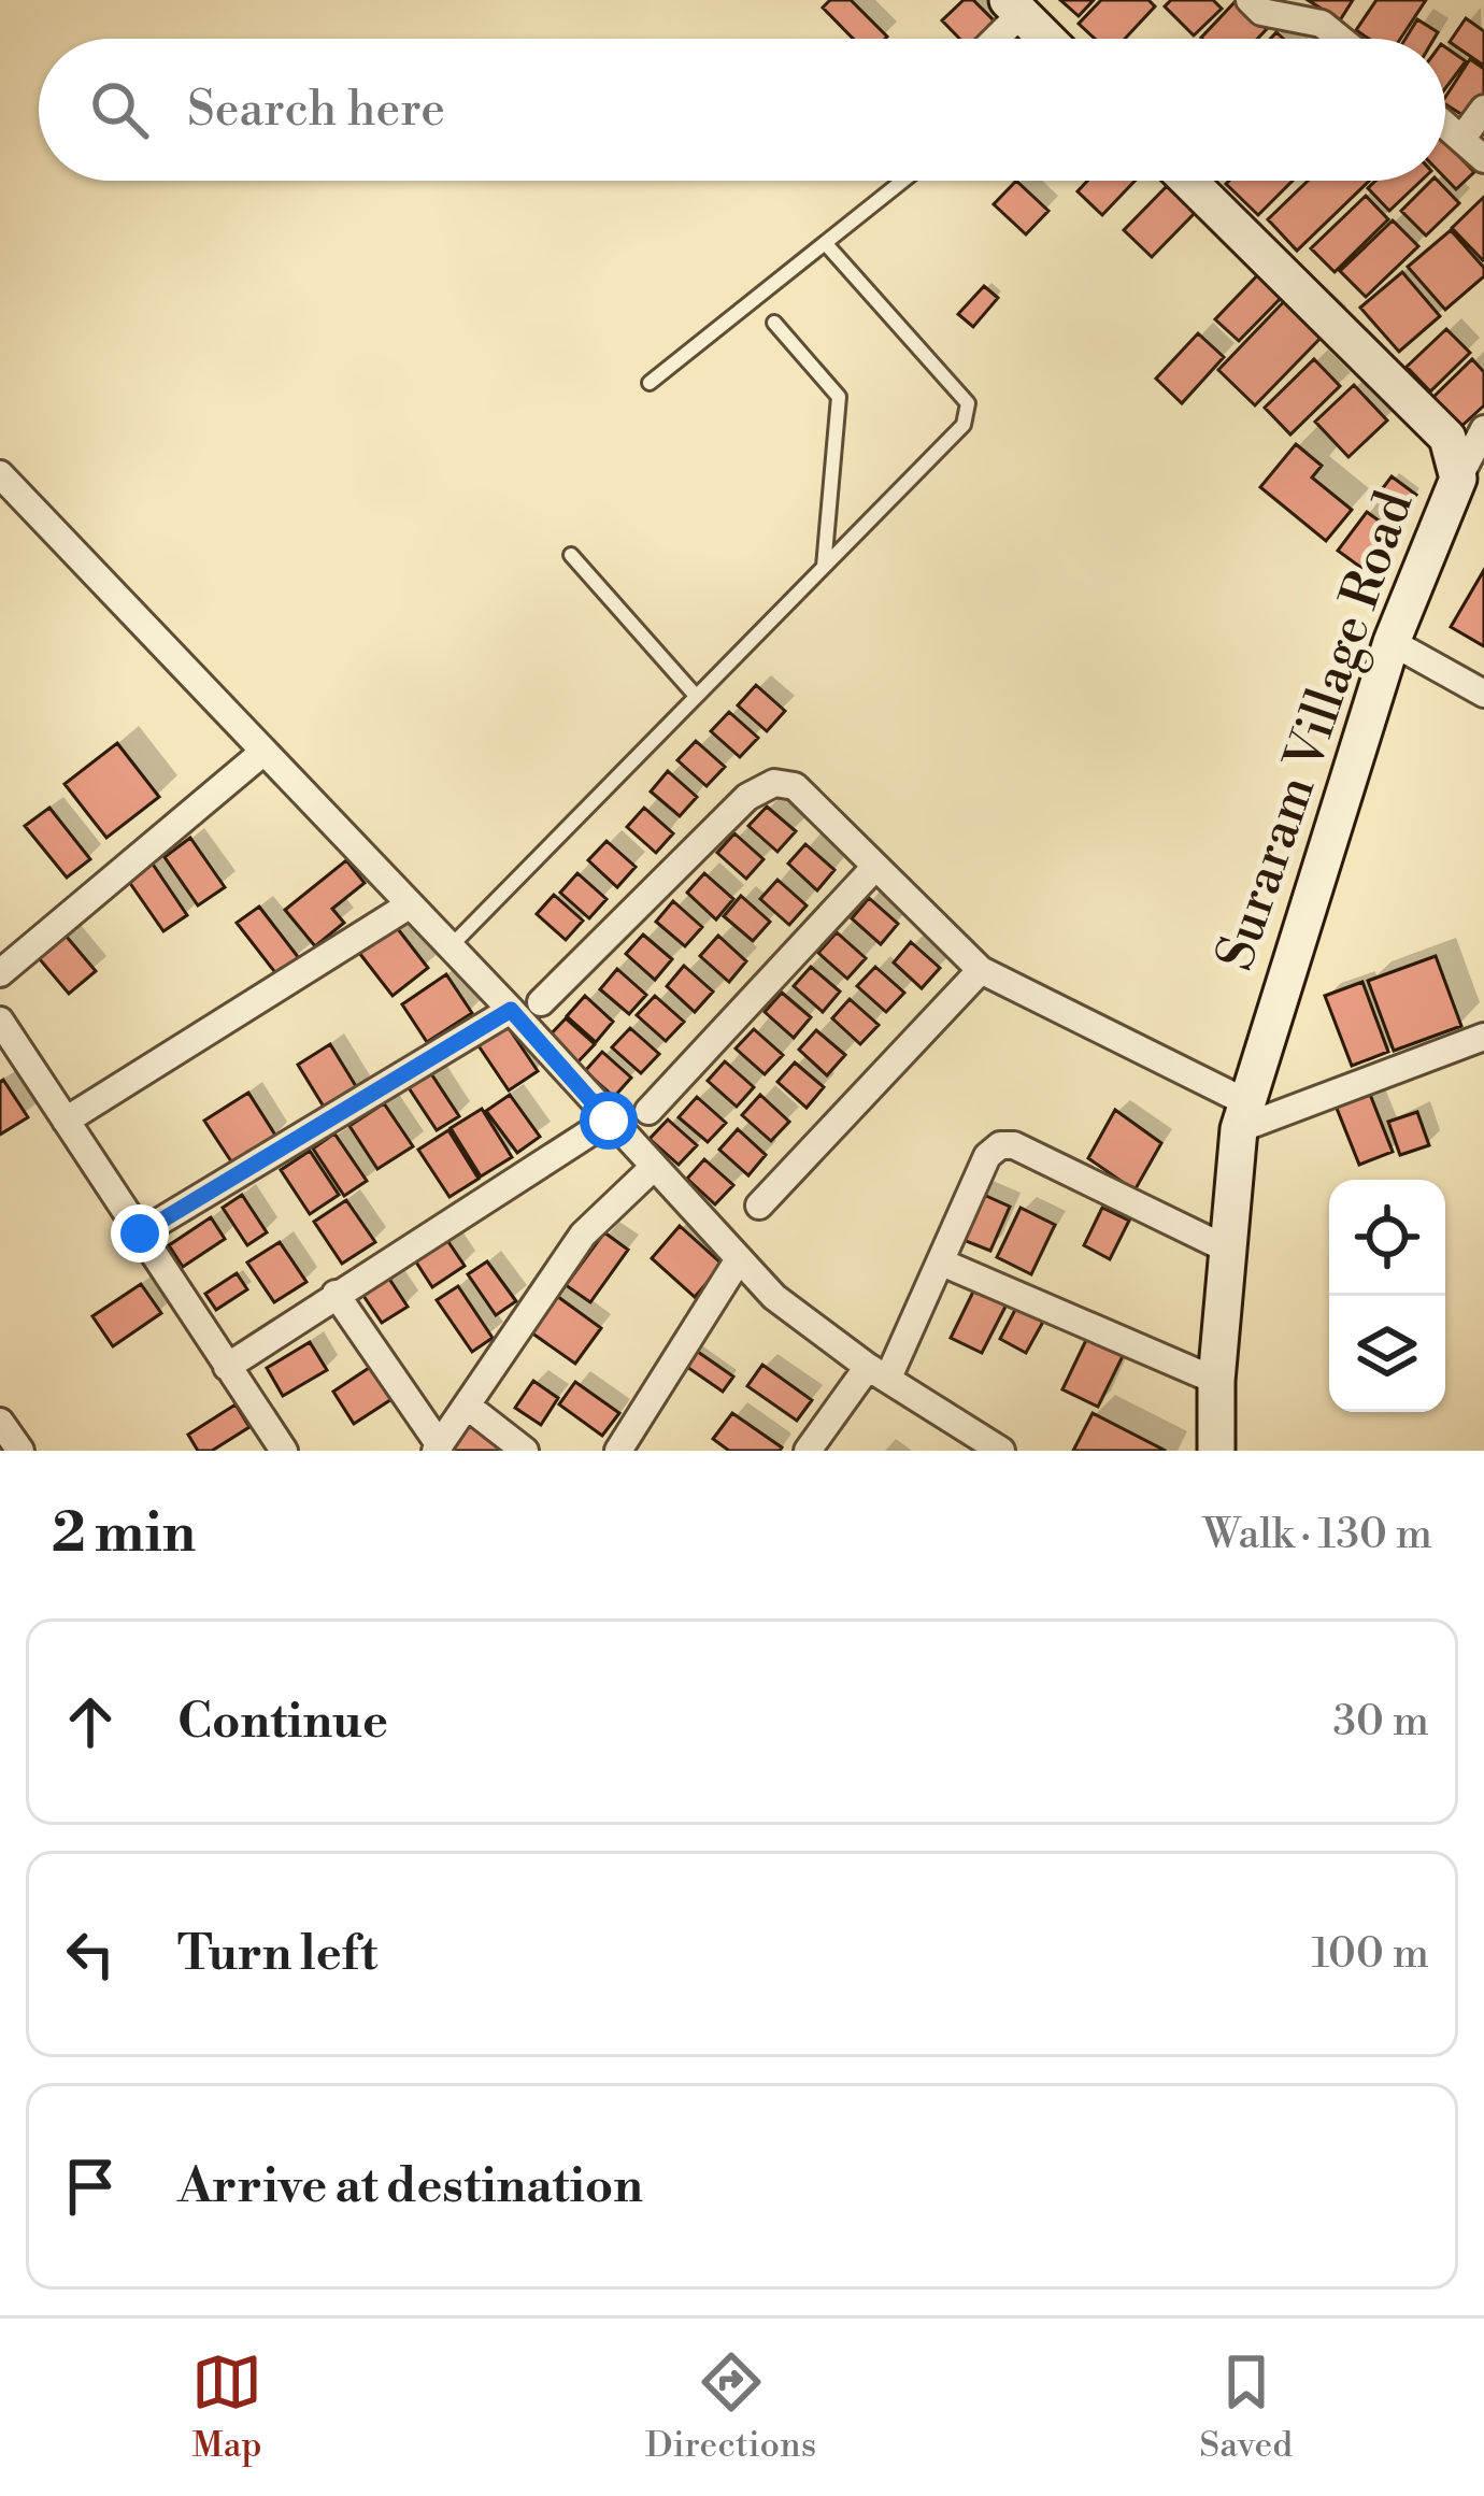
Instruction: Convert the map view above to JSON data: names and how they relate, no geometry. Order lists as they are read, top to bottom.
{
  "streets": {
    "main road": ["Suraram Village Road"]
  },
  "page": {
    "search": "Search here",
    "heading": ["2 min", "Walk · 130 m"],
    "list": [
      ["Continue", "30 m"],
      ["Turn left", "100 m"],
      "Arrive at destination"
    ],
    "nav": ["Map", "Directions", "Saved"]
  }
}
